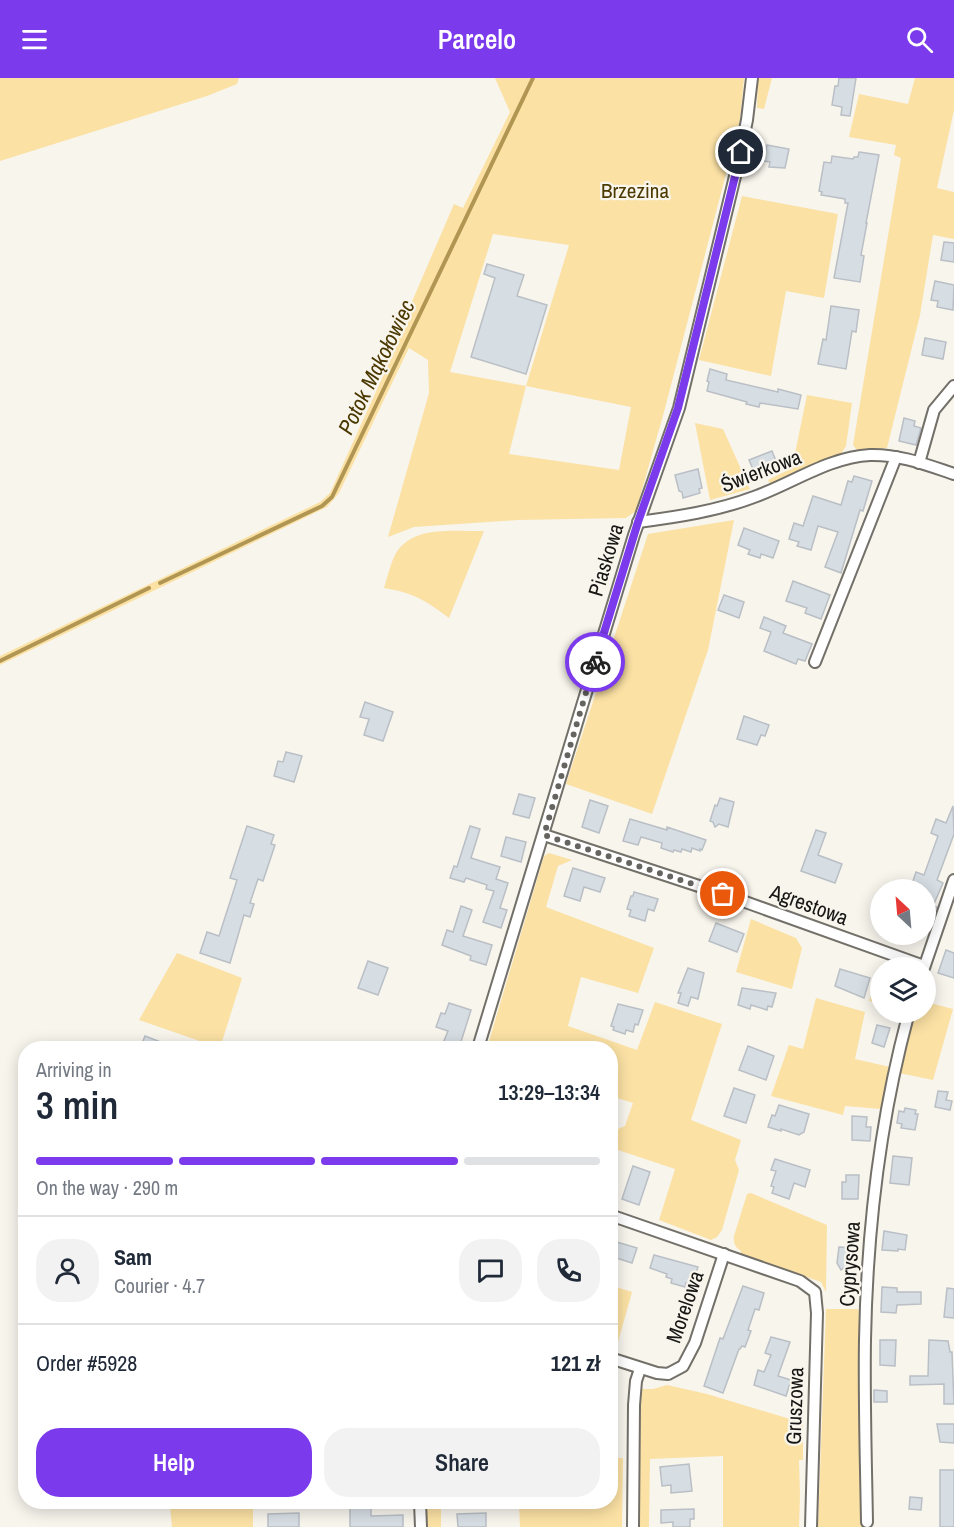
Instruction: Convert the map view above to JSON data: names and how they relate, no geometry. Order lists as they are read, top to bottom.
{
  "streets": {
    "street": [
      "Świerkowa",
      "Piaskowa",
      "Agrestowa",
      "Cyprysowa",
      "Morelowa",
      "Gruszowa"
    ]
  },
  "crossings": [
    ["Świerkowa", "Piaskowa"],
    ["Piaskowa", "Agrestowa"],
    ["Morelowa", "Gruszowa"]
  ],
  "water": ["Potok Mąkołowiec"],
  "parks": ["Brzezina"],
  "north": "top left",
  "page": {
    "header": "Parcelo",
    "heading": ["3 min", "Arriving in", "13:29–13:34"],
    "panel": [
      "Sam",
      "Courier · 4.7",
      "Order #5928",
      "121 zł"
    ],
    "bar": "On the way · 290 m",
    "buttons": ["Help", "Share"]
  }
}
